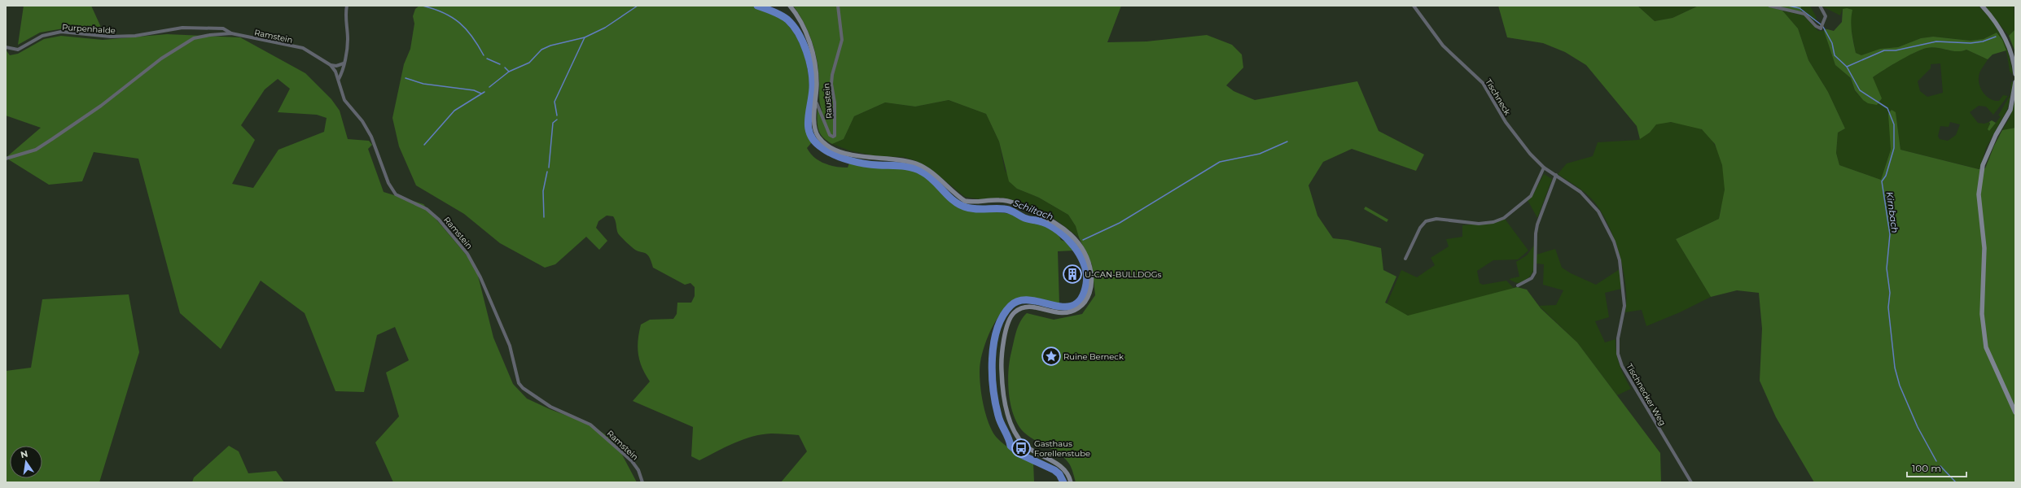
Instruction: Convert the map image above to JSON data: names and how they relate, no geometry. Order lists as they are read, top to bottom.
{
  "streets": {
    "street": [
      "Purpenhalde",
      "Ramstein",
      "Tischneck",
      "Raustein",
      "Tischnecker Weg"
    ]
  },
  "crossings": [
    ["Purpenhalde", "Ramstein"],
    ["Tischneck", "Tischnecker Weg"]
  ],
  "water": ["Schiltach", "Kirnbach"],
  "places": {
    "building": ["U-CAN-BULLDOGs"],
    "place": ["Ruine Berneck"],
    "bus stop": ["Gasthaus Forellenstube"]
  },
  "scale_bar": "100 m",
  "north": "top"
}
